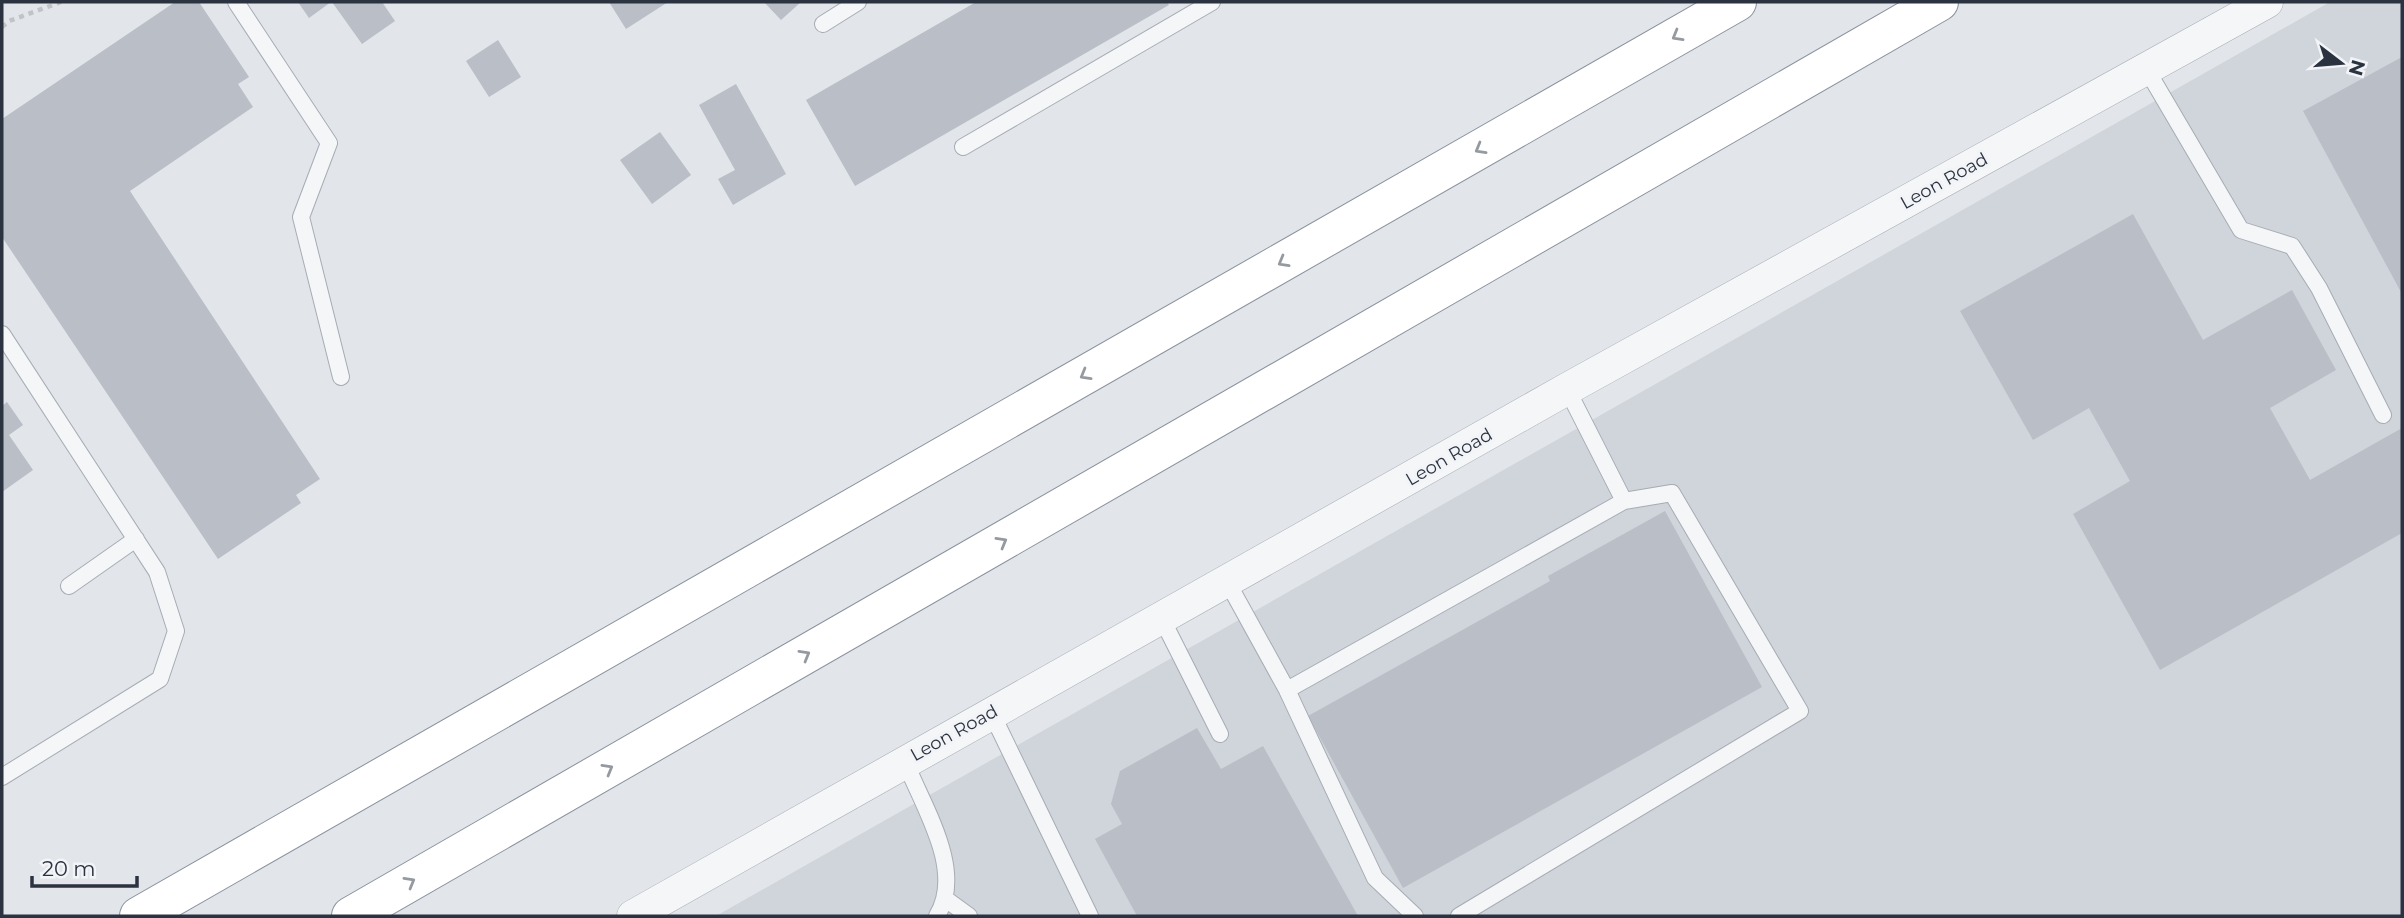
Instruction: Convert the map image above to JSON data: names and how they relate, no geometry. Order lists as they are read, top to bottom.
{
  "streets": {
    "street": ["Leon Road"]
  },
  "scale_bar": "20 m",
  "north": "right"
}
